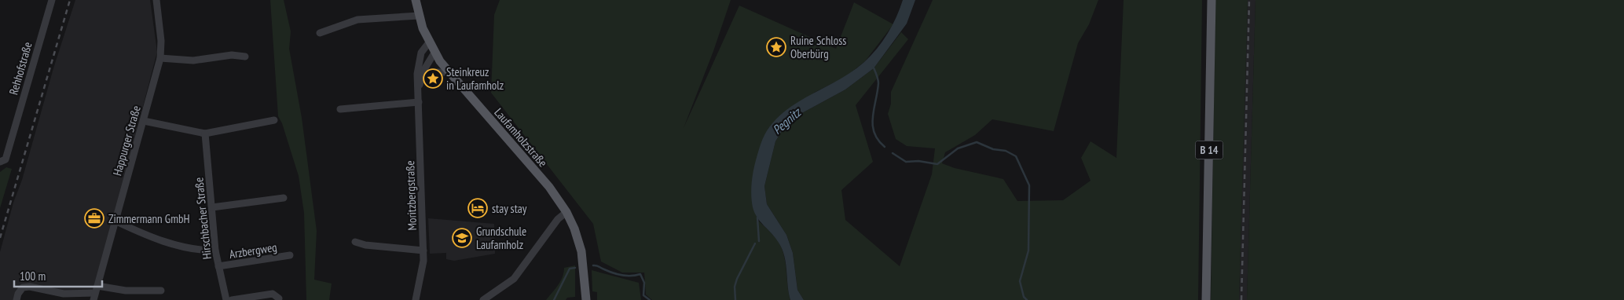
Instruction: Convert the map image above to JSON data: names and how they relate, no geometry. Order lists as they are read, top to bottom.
{
  "streets": {
    "main road": ["Laufamholzstraße", "B 14"],
    "street": [
      "Rehhofstraße",
      "Happurger Straße",
      "Moritzbergstraße",
      "Hirschbacher Straße",
      "Arzbergweg"
    ]
  },
  "crossings": [
    ["Laufamholzstraße", "Moritzbergstraße"],
    ["Hirschbacher Straße", "Arzbergweg"]
  ],
  "water": ["Pegnitz"],
  "places": {
    "place": ["Ruine Schloss Oberbürg", "Steinkreuz in Laufamholz"],
    "hotel": ["stay stay"],
    "office": ["Zimmermann GmbH"],
    "school or university": ["Grundschule Laufamholz"]
  },
  "scale_bar": "100 m"
}
